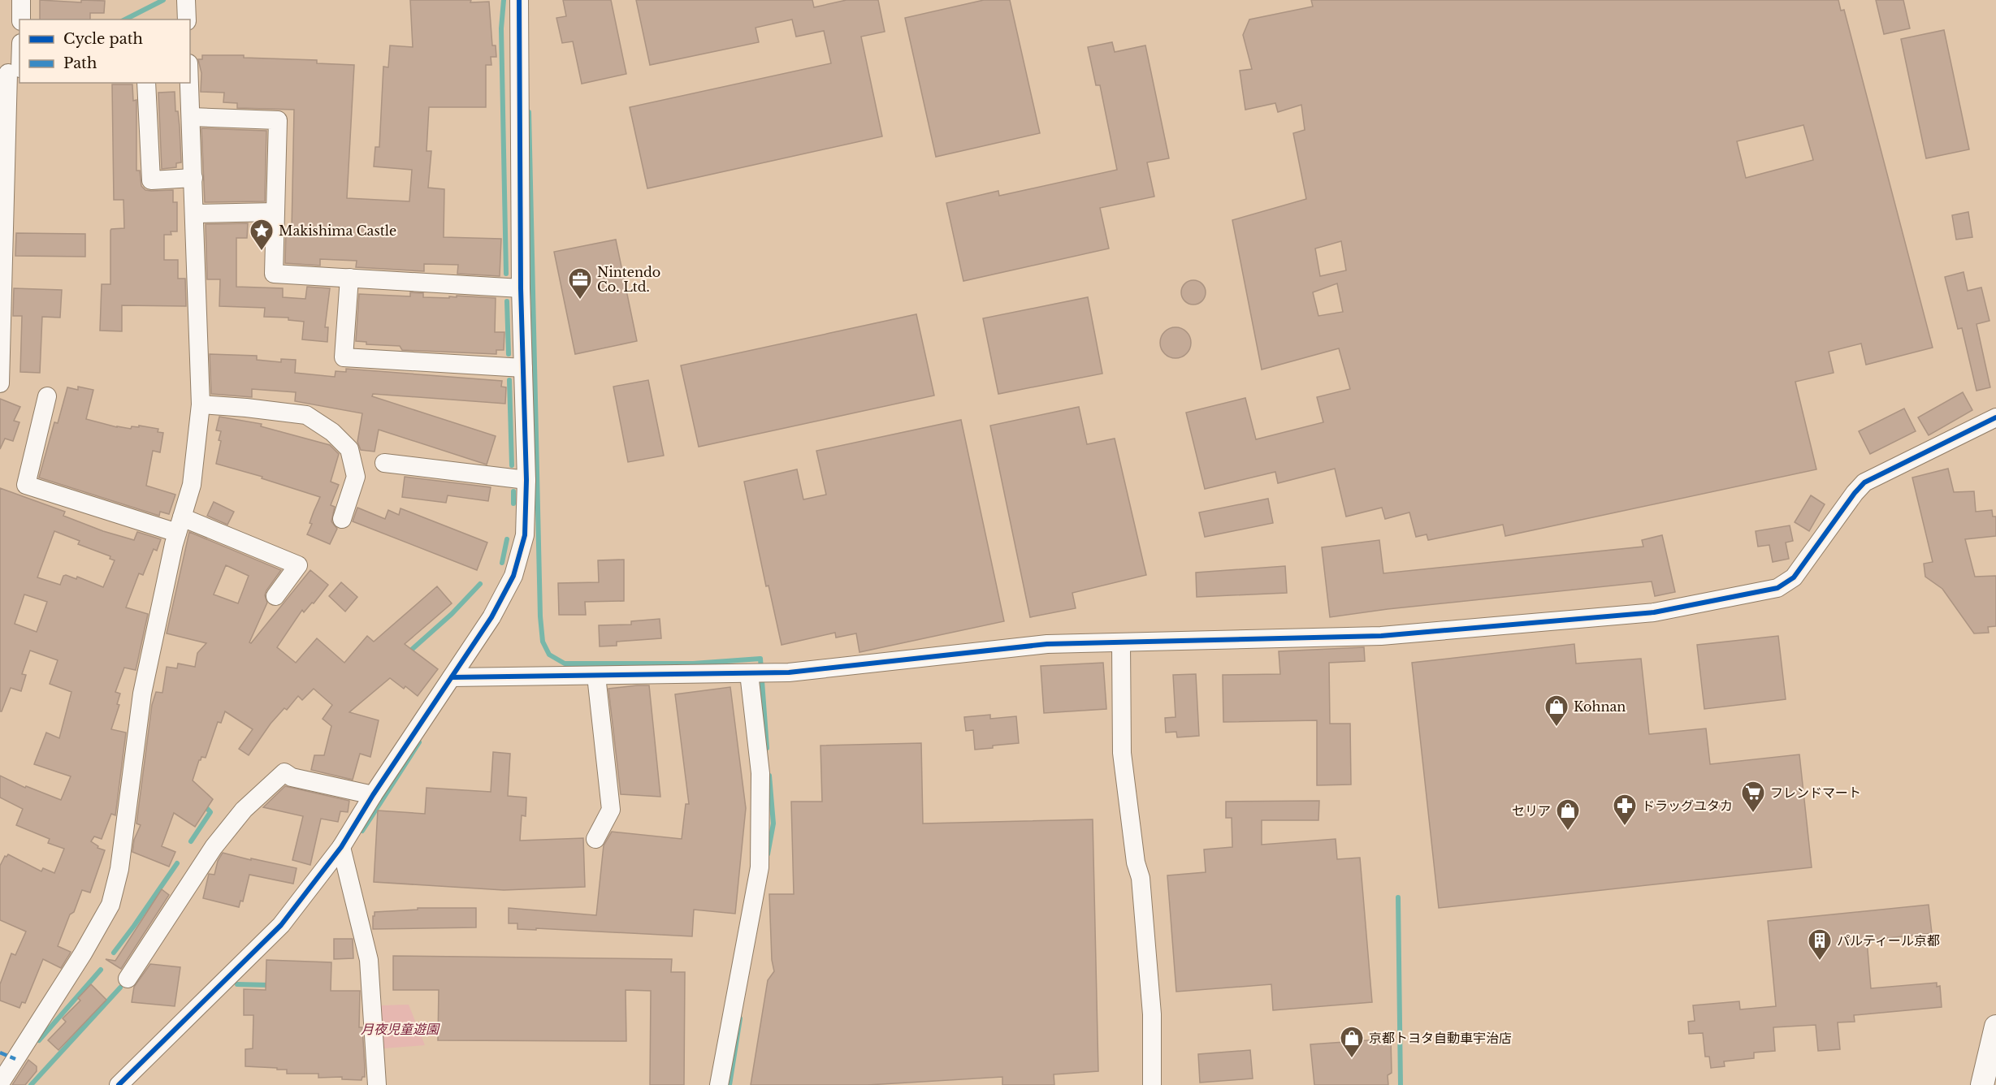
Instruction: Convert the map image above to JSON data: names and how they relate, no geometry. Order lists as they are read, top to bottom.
{
  "parks": ["月夜児童遊園"],
  "places": {
    "place": ["Makishima Castle"],
    "office": ["Nintendo Co. Ltd."],
    "shop": ["Kohnan", "セリア", "京都トヨタ自動車宇治店"],
    "supermarket": ["フレンドマート"],
    "pharmacy": ["ドラッグユタカ"],
    "building": ["パルティール京都"]
  },
  "legend": ["Cycle path", "Path"]
}
